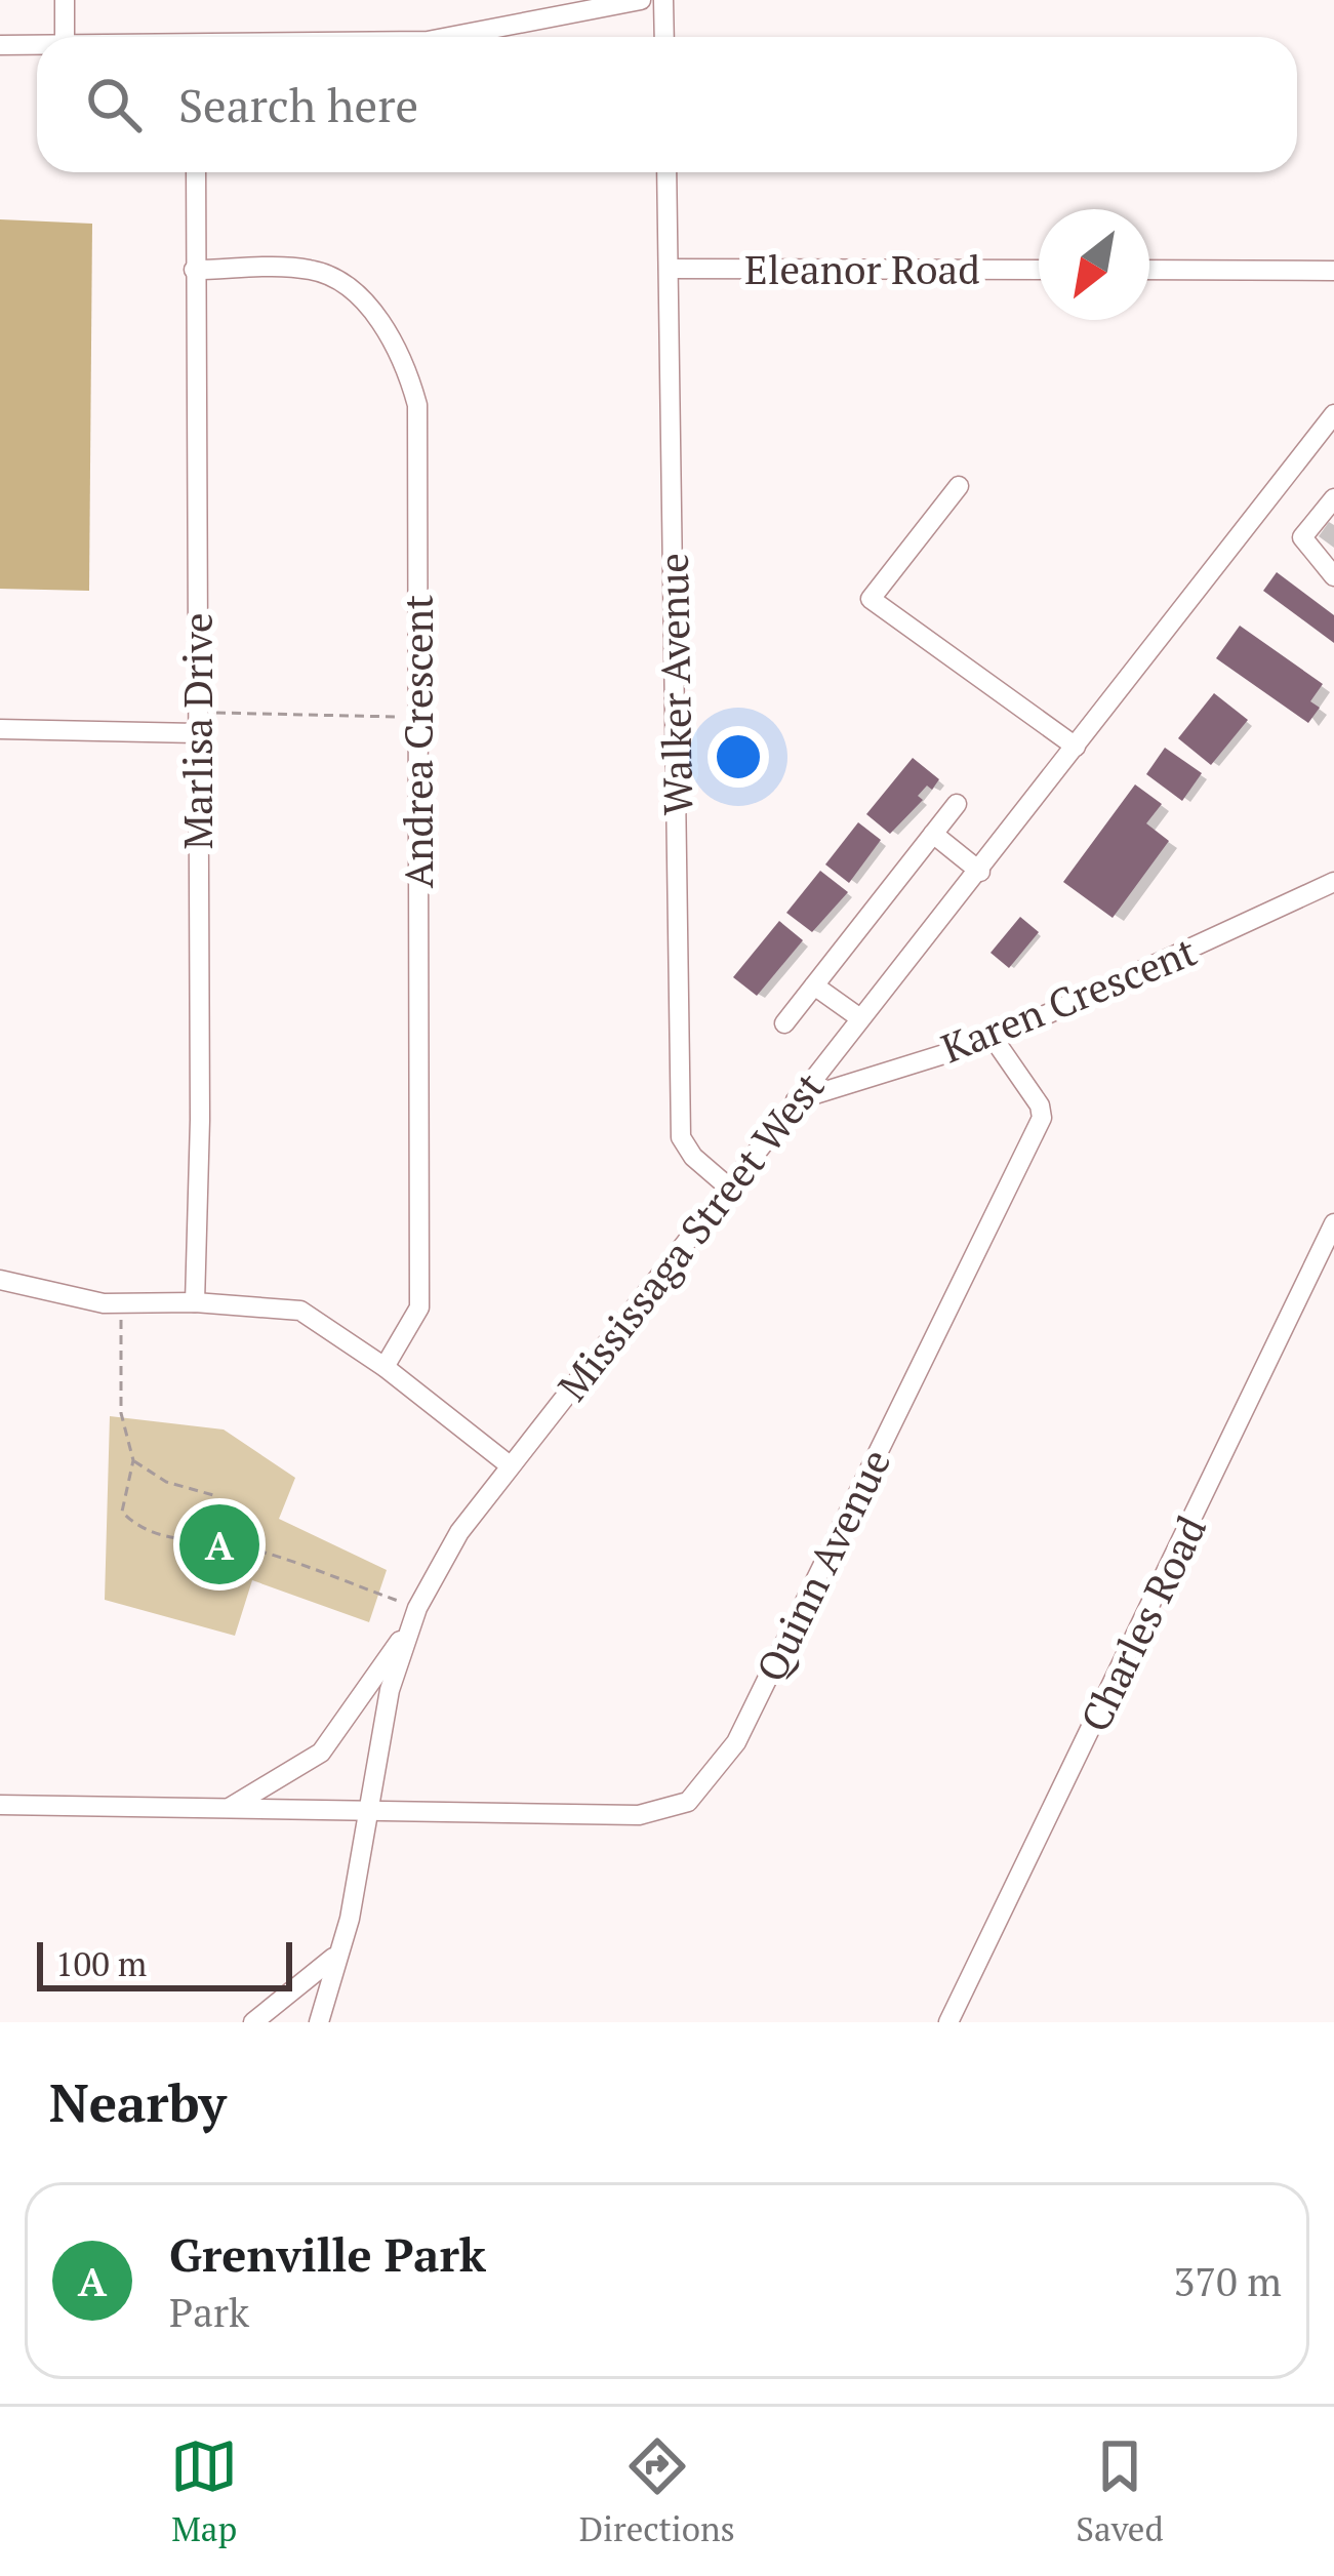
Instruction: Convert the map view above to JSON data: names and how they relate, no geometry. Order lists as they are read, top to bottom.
{
  "streets": {
    "street": [
      "Eleanor Road",
      "Walker Avenue",
      "Marlisa Drive",
      "Andrea Crescent",
      "Karen Crescent",
      "Mississaga Street West",
      "Quinn Avenue",
      "Charles Road"
    ]
  },
  "crossings": [
    ["Eleanor Road", "Walker Avenue"],
    ["Walker Avenue", "Mississaga Street West"],
    ["Marlisa Drive", "Andrea Crescent"],
    ["Karen Crescent", "Mississaga Street West"],
    ["Karen Crescent", "Quinn Avenue"],
    ["Mississaga Street West", "Quinn Avenue"]
  ],
  "scale_bar": "100 m",
  "north": "bottom left",
  "page": {
    "search": "Search here",
    "pins": "A",
    "scale": "100 m",
    "heading": "Nearby",
    "list": [
      {
        "mark": "A",
        "name": "Grenville Park",
        "note": "Park",
        "value": "370 m"
      }
    ],
    "nav": ["Map", "Directions", "Saved"]
  }
}
